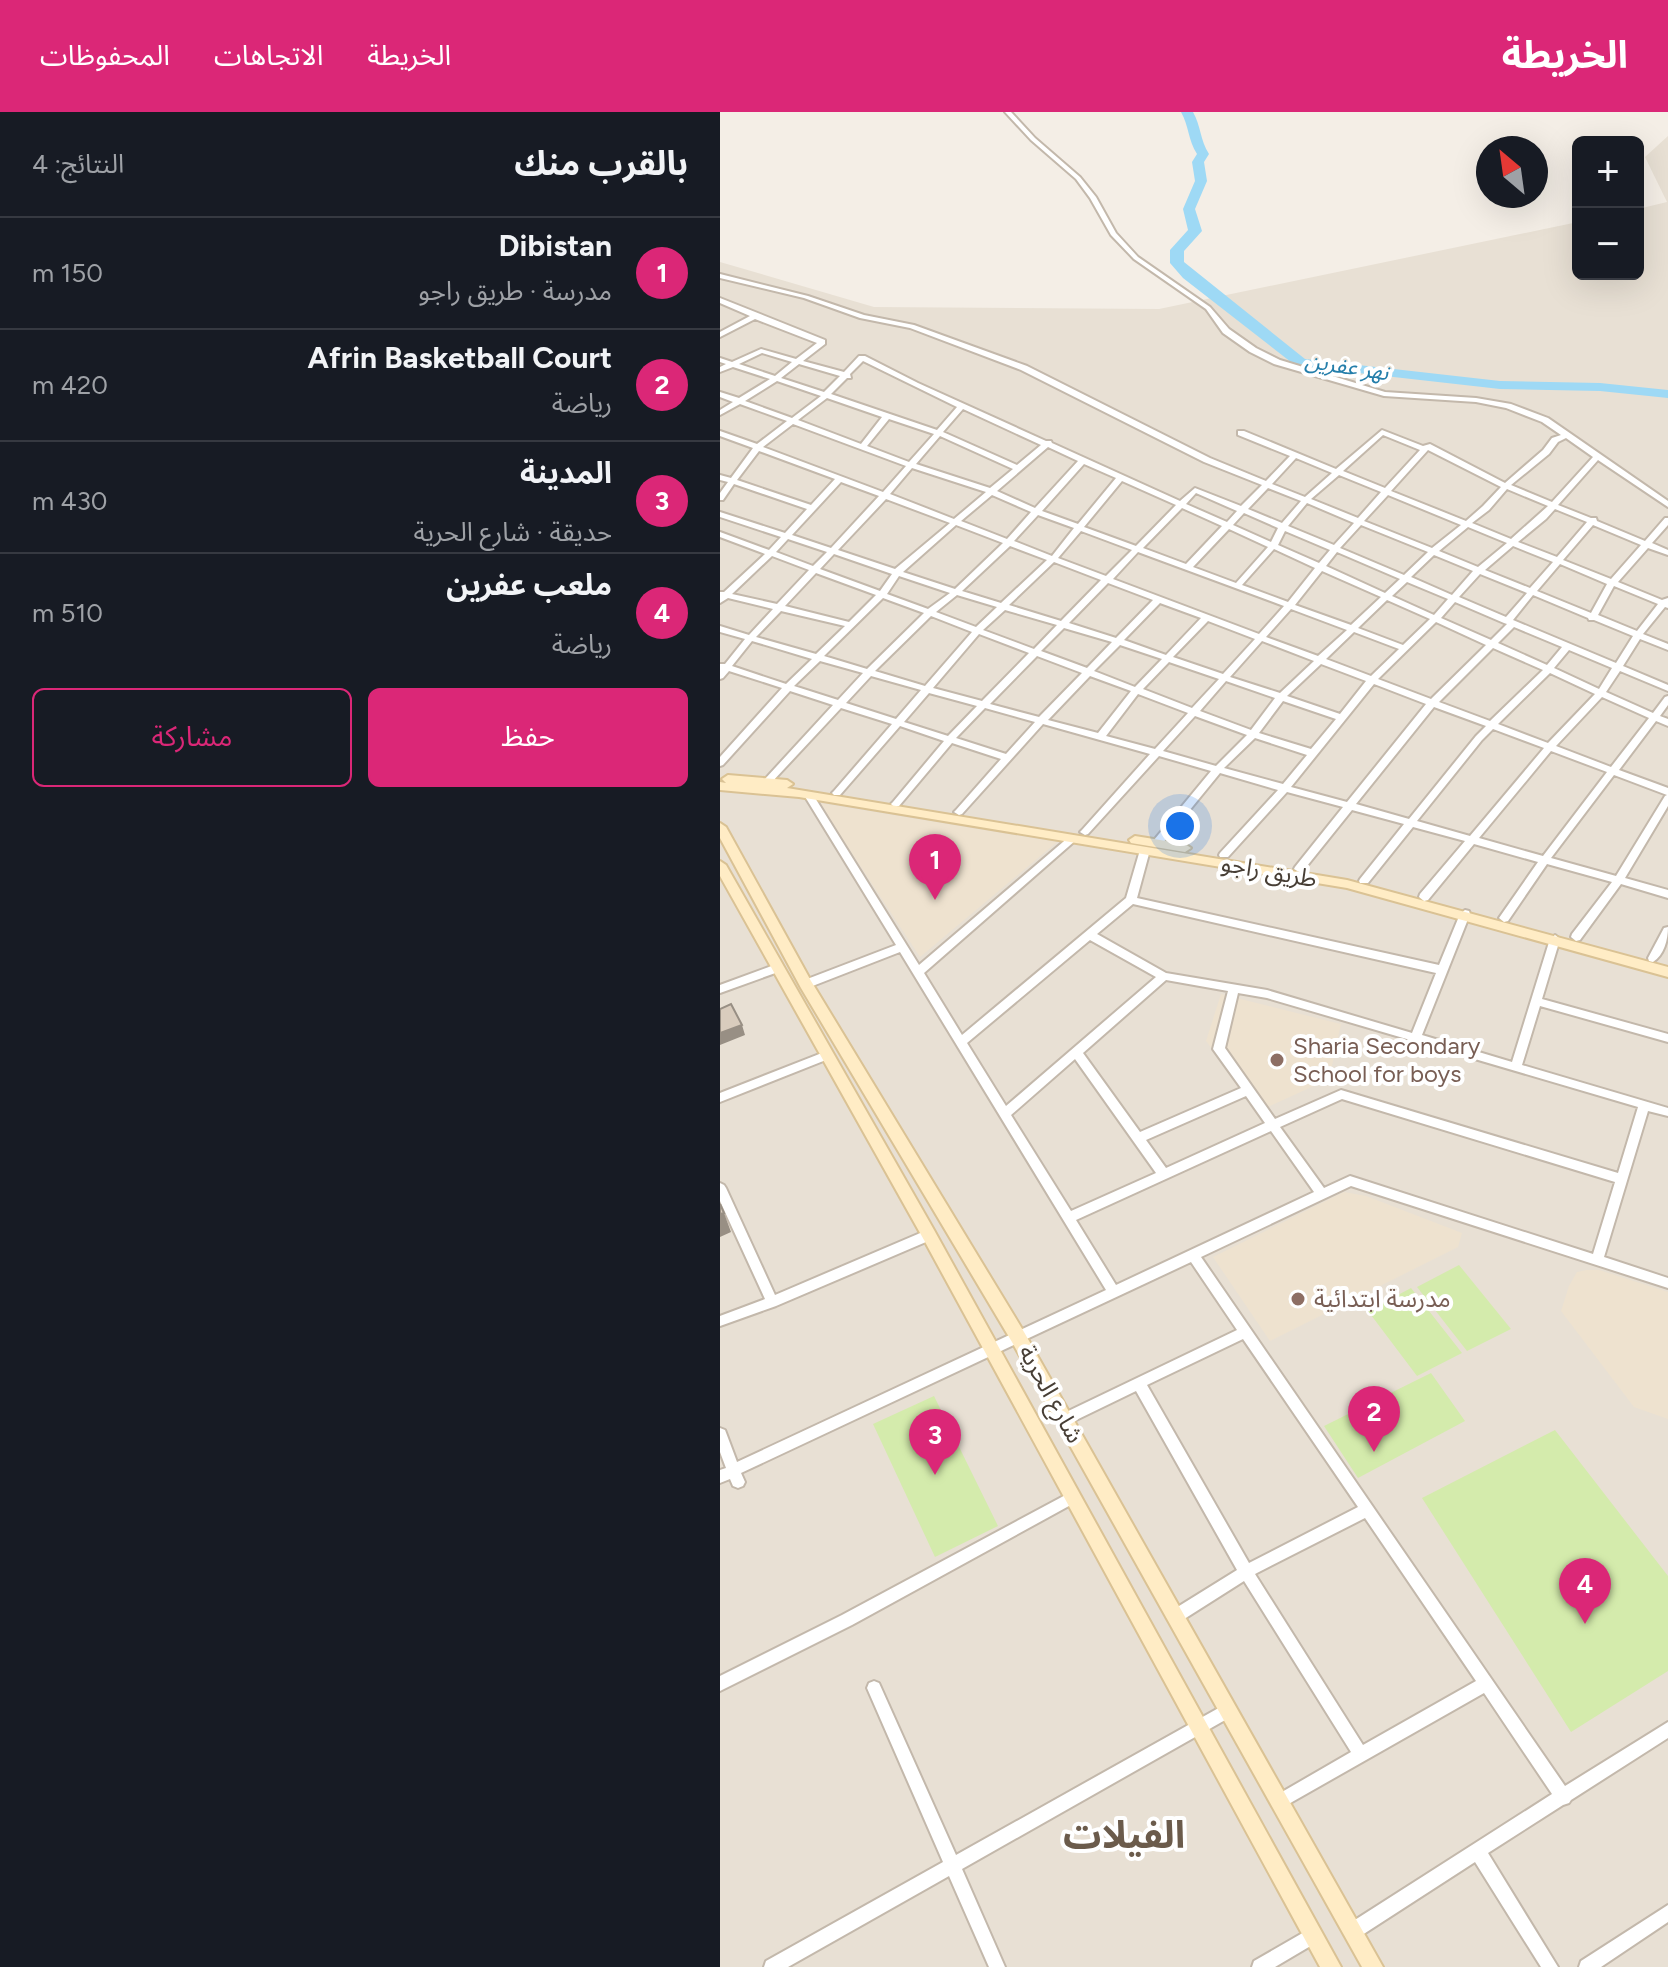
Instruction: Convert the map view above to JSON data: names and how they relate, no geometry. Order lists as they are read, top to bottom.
{
  "streets": {
    "main road": ["طريق راجو", "شارع الحرية"]
  },
  "districts": ["الفيلات"],
  "water": ["نهر عفرين"],
  "places": ["Sharia Secondary School for boys", "مدرسة ابتدائية"],
  "north": "top left",
  "page": {
    "header": "الخريطة",
    "nav": ["الخريطة", "الاتجاهات", "المحفوظات"],
    "heading": ["بالقرب منك", "النتائج: 4"],
    "map_buttons": ["+", "−"],
    "list": [
      {
        "mark": "1",
        "name": "Dibistan",
        "note": "مدرسة · طريق راجو",
        "value": "150 m"
      },
      {
        "mark": "2",
        "name": "Afrin Basketball Court",
        "note": "رياضة",
        "value": "420 m"
      },
      {
        "mark": "3",
        "name": "المدينة",
        "note": "حديقة · شارع الحرية",
        "value": "430 m"
      },
      {
        "mark": "4",
        "name": "ملعب عفرين",
        "note": "رياضة",
        "value": "510 m"
      }
    ],
    "buttons": ["حفظ", "مشاركة"],
    "pins": [
      "1",
      "2",
      "3",
      "4"
    ]
  }
}
